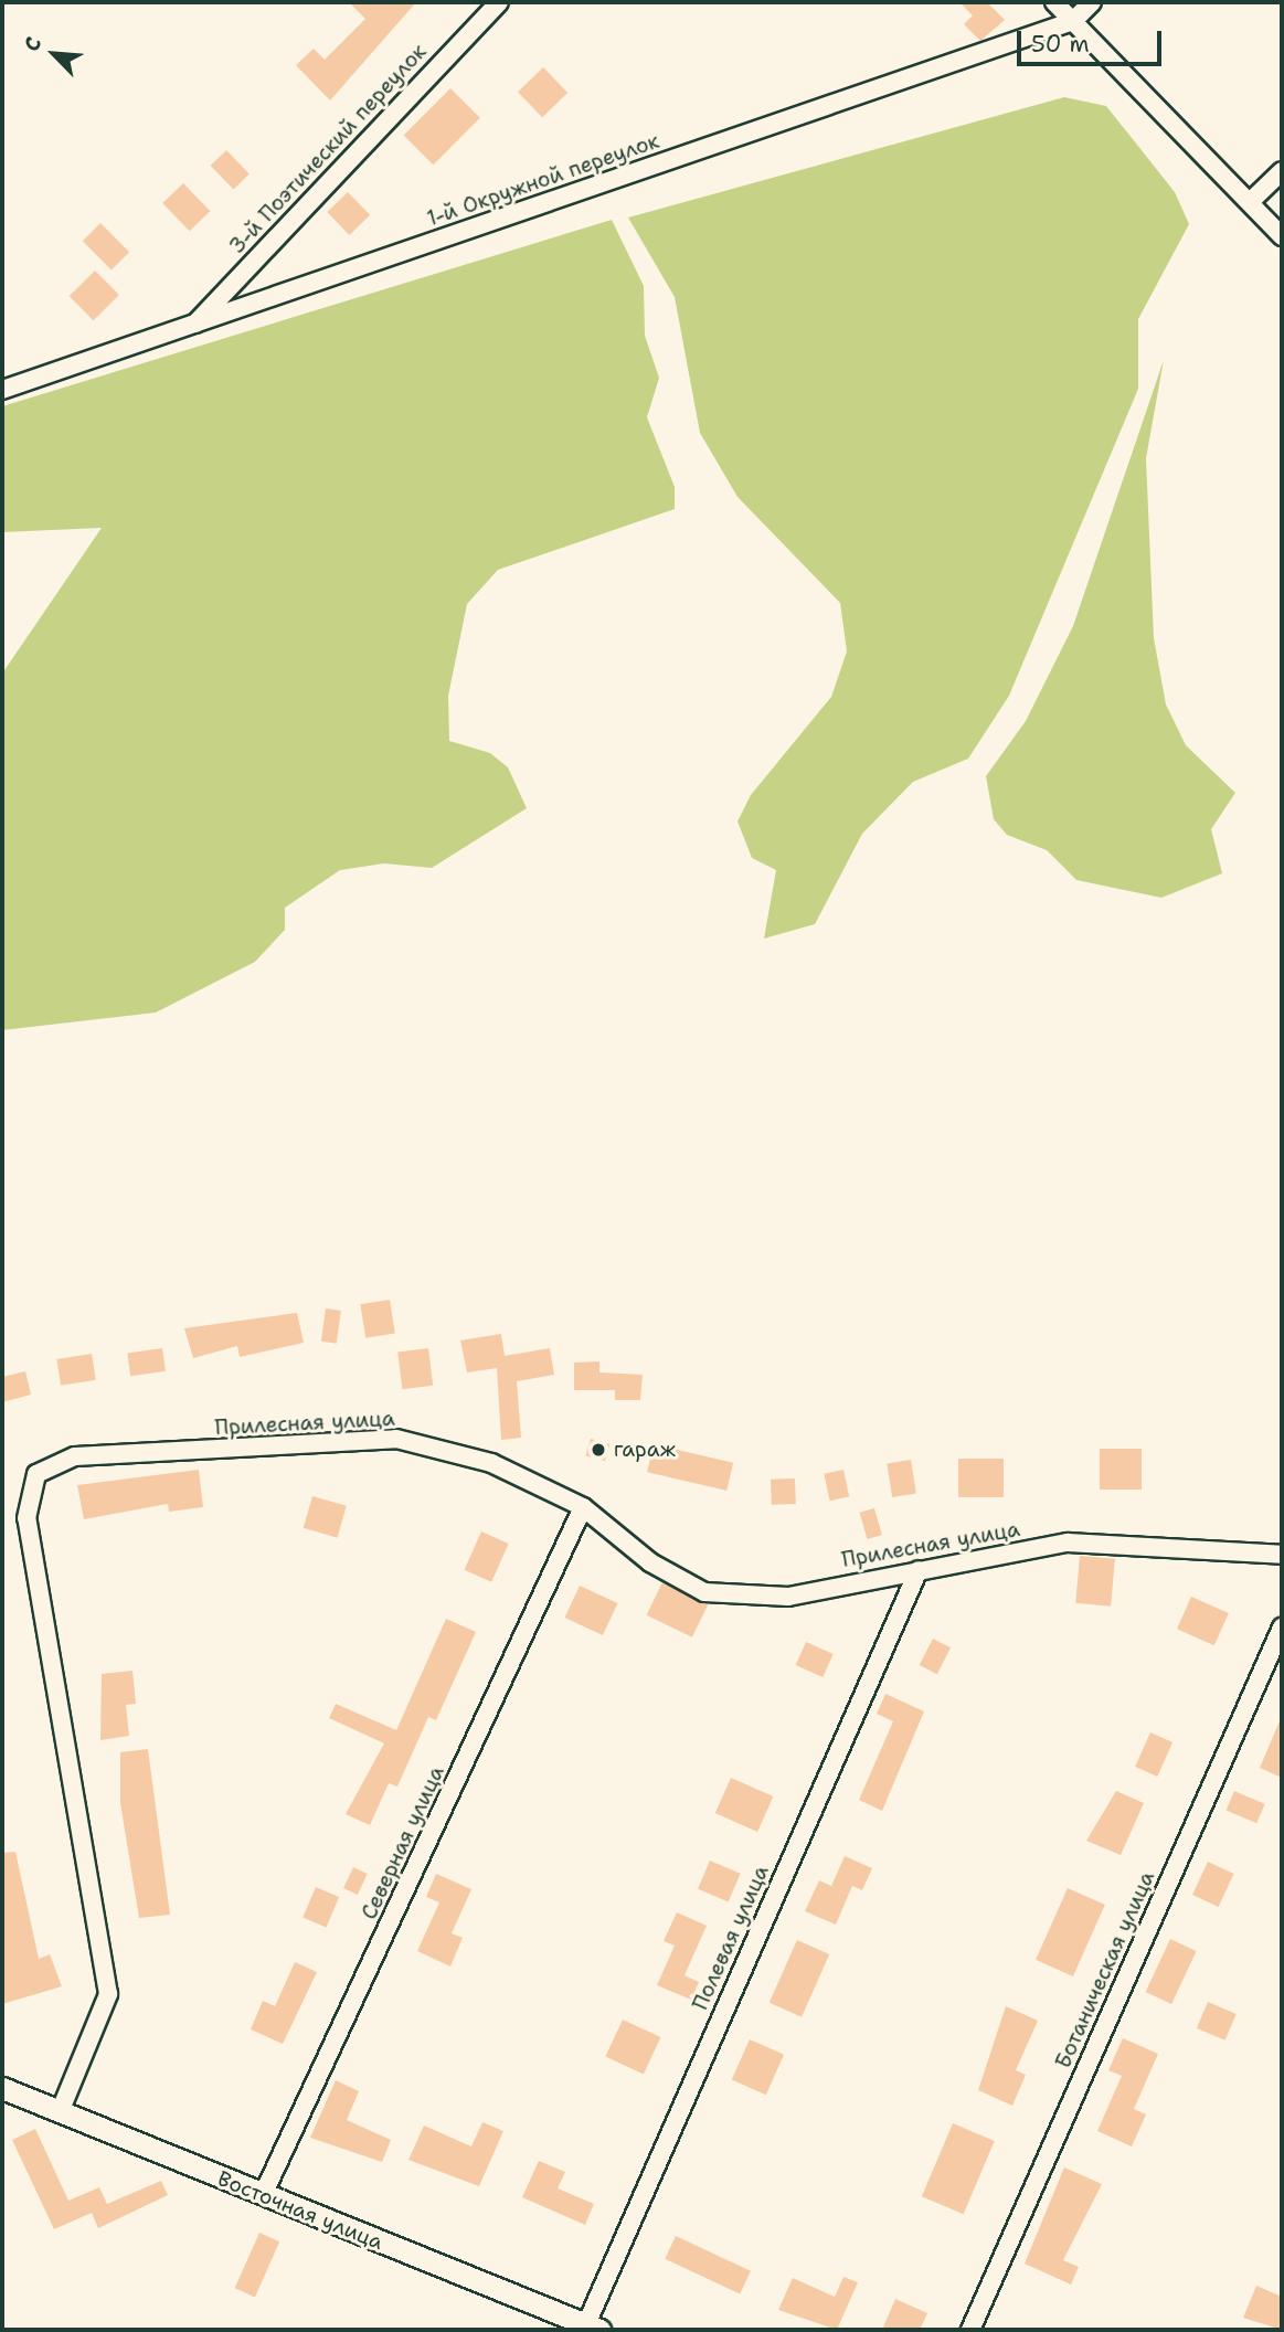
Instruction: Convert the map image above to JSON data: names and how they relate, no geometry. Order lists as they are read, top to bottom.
{
  "streets": {
    "street": [
      "3-й Поэтический переулок",
      "1-й Окружной переулок",
      "Прилесная улица",
      "Северная улица",
      "Полевая улица",
      "Ботаническая улица",
      "Восточная улица"
    ]
  },
  "crossings": [
    ["3-й Поэтический переулок", "1-й Окружной переулок"],
    ["Прилесная улица", "Северная улица"],
    ["Прилесная улица", "Полевая улица"],
    ["Прилесная улица", "Восточная улица"],
    ["Северная улица", "Восточная улица"],
    ["Полевая улица", "Восточная улица"]
  ],
  "places": ["гараж"],
  "scale_bar": "50 m",
  "north": "top left"
}
